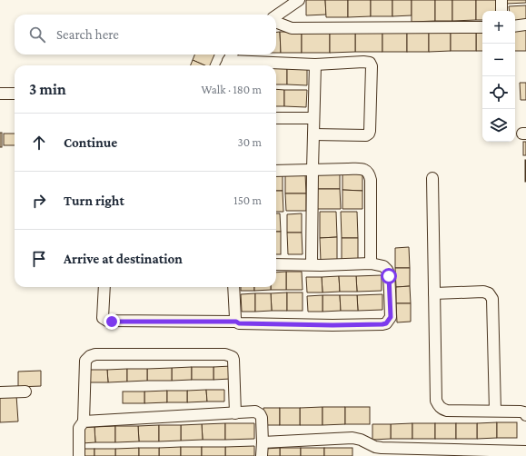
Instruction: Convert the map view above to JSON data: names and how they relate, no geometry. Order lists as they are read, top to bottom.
{
  "page": {
    "map_buttons": ["+", "−"],
    "search": "Search here",
    "heading": ["3 min", "Walk · 180 m"],
    "list": [
      ["Continue", "30 m"],
      ["Turn right", "150 m"],
      "Arrive at destination"
    ]
  }
}
